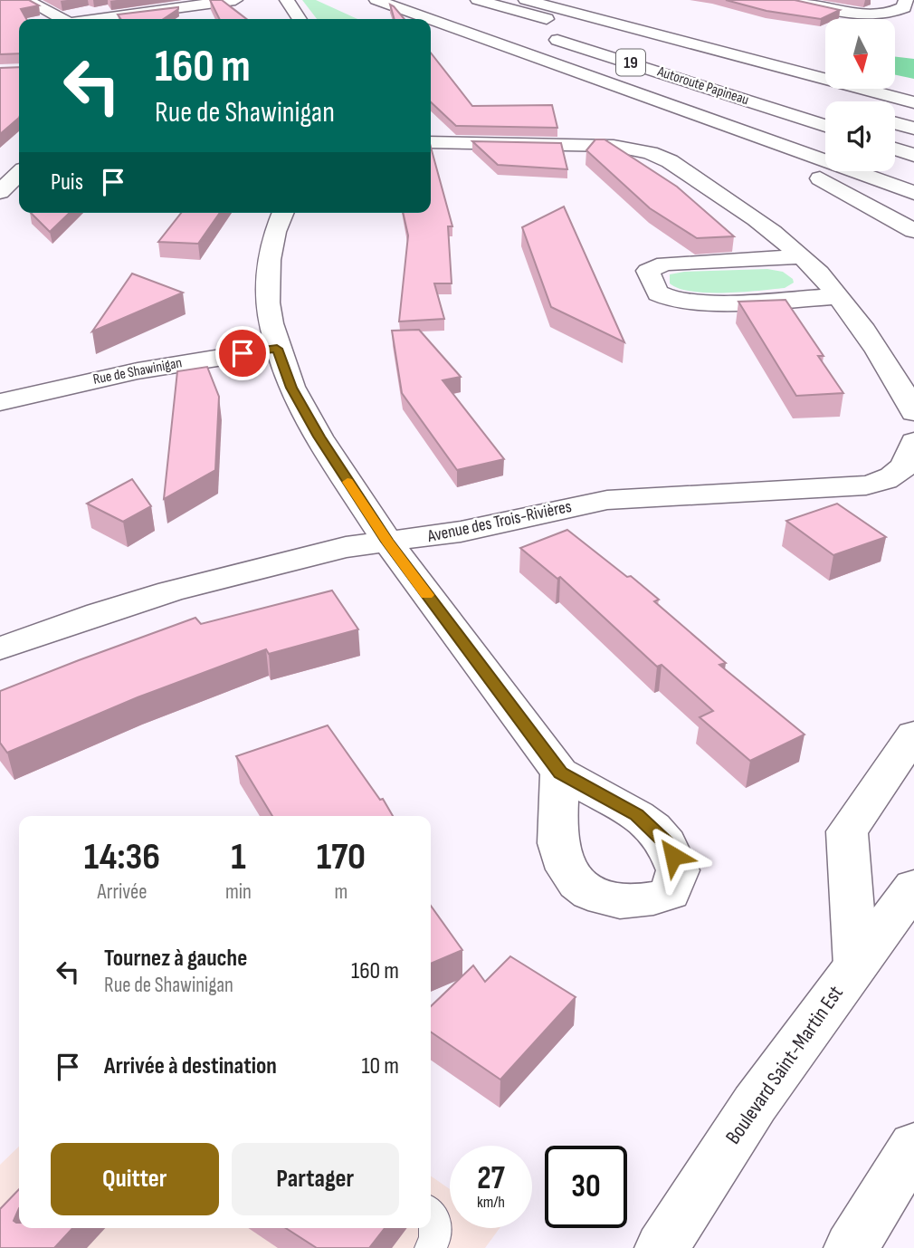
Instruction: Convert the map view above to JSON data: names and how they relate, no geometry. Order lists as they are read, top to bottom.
{
  "streets": {
    "main road": [
      "19",
      "Autoroute Papineau",
      "Rue de Shawinigan",
      "Avenue des Trois-Rivières",
      "Boulevard Saint-Martin Est"
    ]
  },
  "north": "bottom",
  "page": {
    "turn": ["160 m", "Rue de Shawinigan"],
    "then": "Puis",
    "eta": [
      "14:36",
      "Arrivée",
      "1",
      "min",
      "170",
      "m"
    ],
    "list": [
      {
        "name": "Tournez à gauche",
        "note": "Rue de Shawinigan",
        "value": "160 m"
      },
      {
        "name": "Arrivée à destination",
        "value": "10 m"
      }
    ],
    "buttons": ["Quitter", "Partager"],
    "speed": "27 km/h",
    "limit": "30"
  }
}
